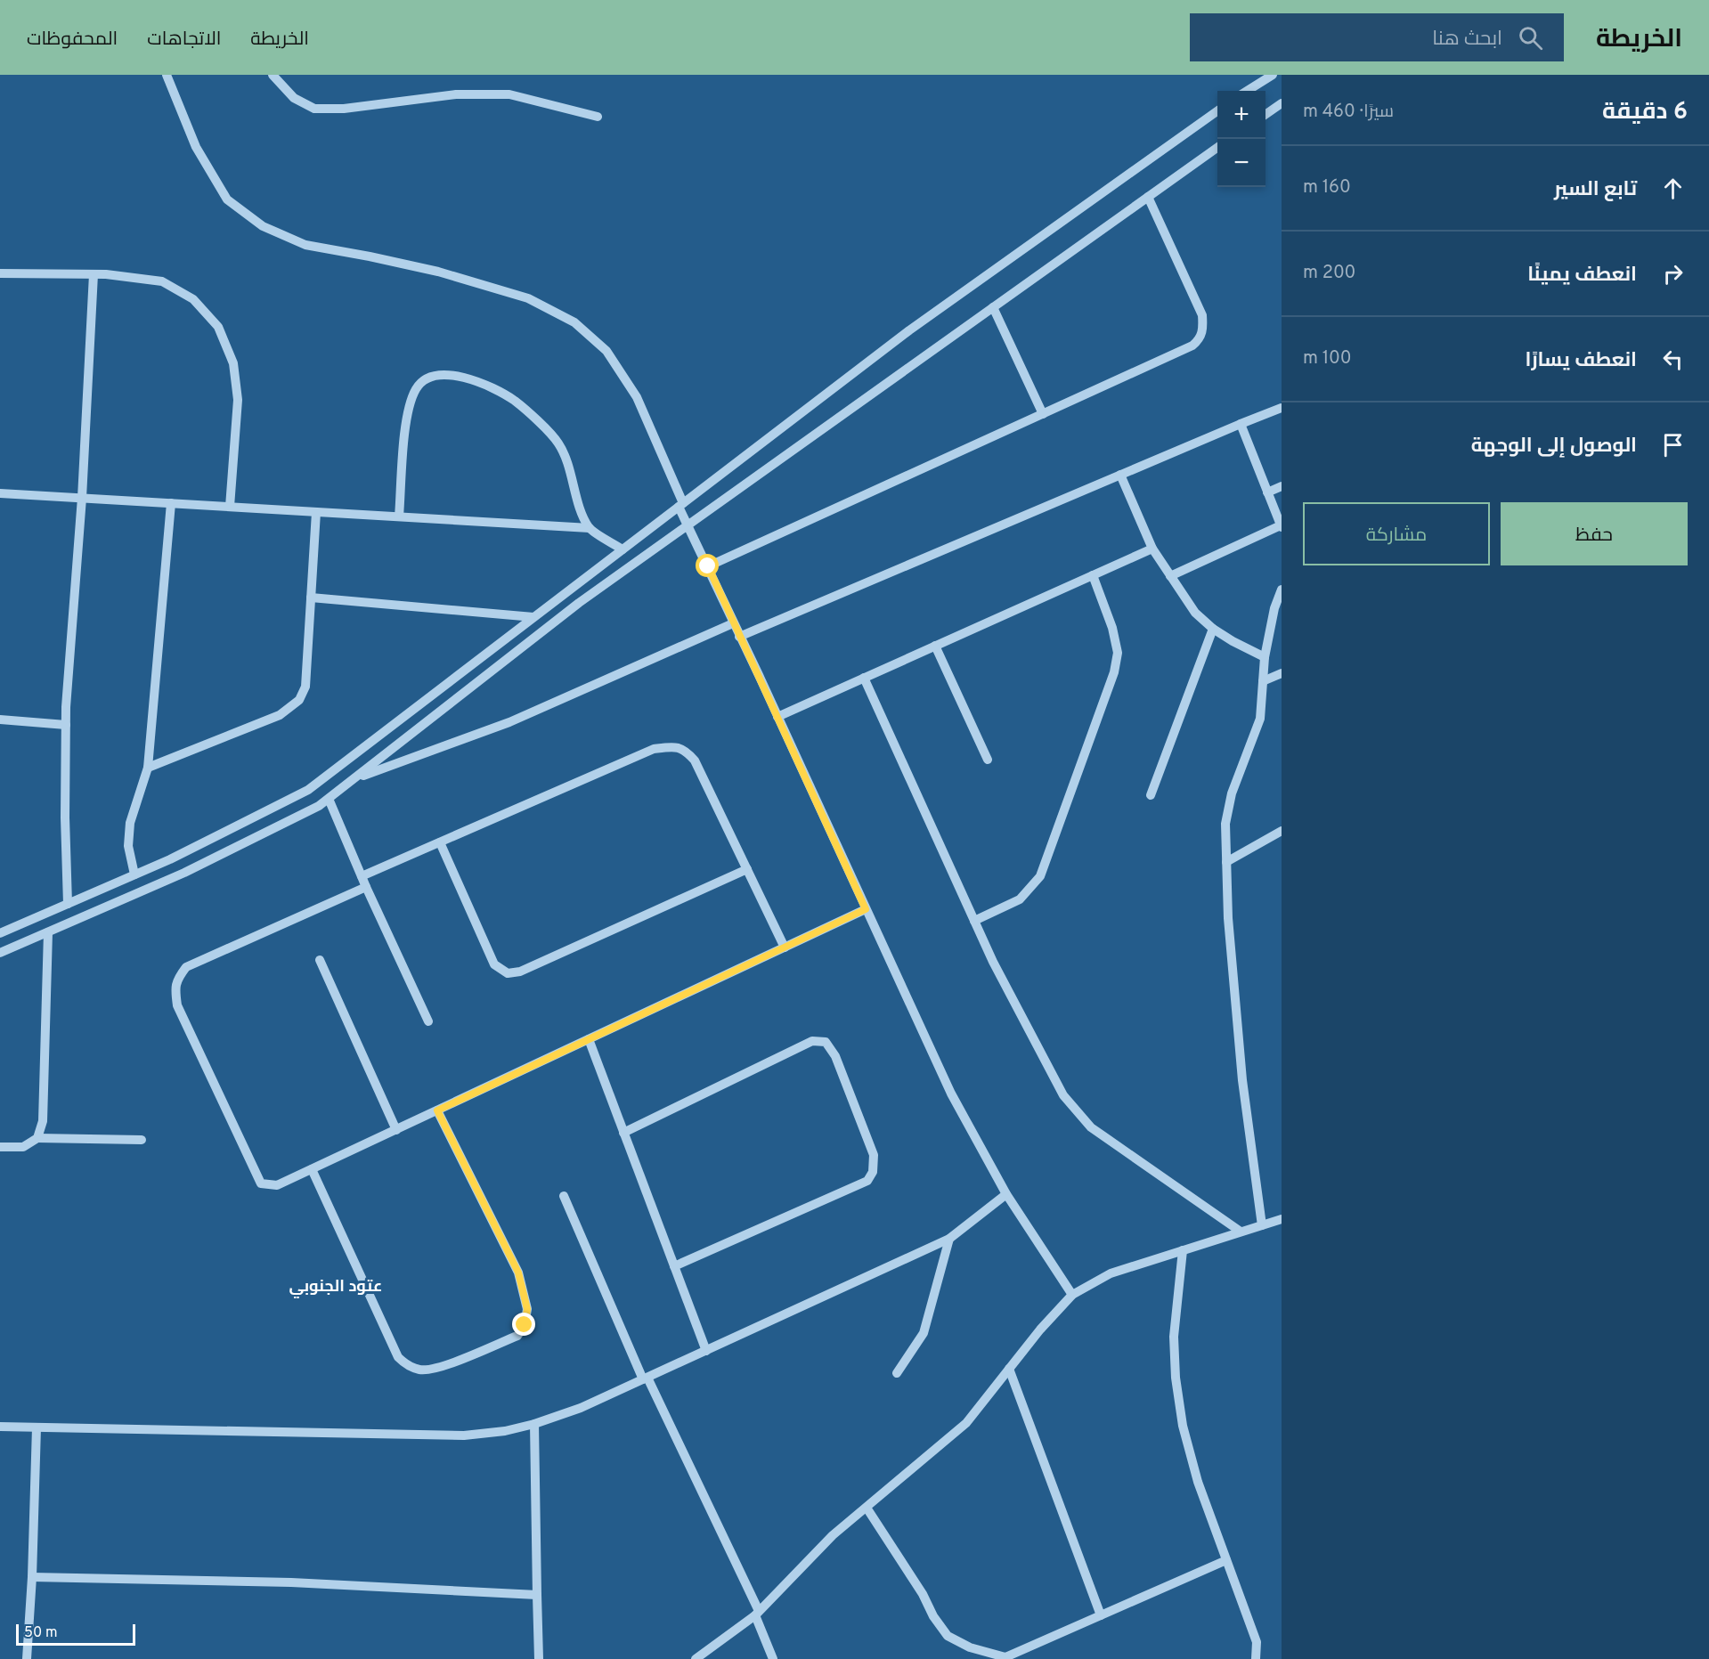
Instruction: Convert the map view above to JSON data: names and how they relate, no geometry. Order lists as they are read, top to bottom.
{
  "districts": ["عتود الجنوبي"],
  "scale_bar": "50 m",
  "page": {
    "header": "الخريطة",
    "search": "ابحث هنا",
    "nav": ["الخريطة", "الاتجاهات", "المحفوظات"],
    "heading": ["6 دقيقة", "سيرًا · 460 m"],
    "map_buttons": ["+", "−"],
    "list": [
      ["تابع السير", "160 m"],
      ["انعطف يمينًا", "200 m"],
      ["انعطف يسارًا", "100 m"],
      "الوصول إلى الوجهة"
    ],
    "buttons": ["حفظ", "مشاركة"],
    "scale": "50 m"
  }
}
